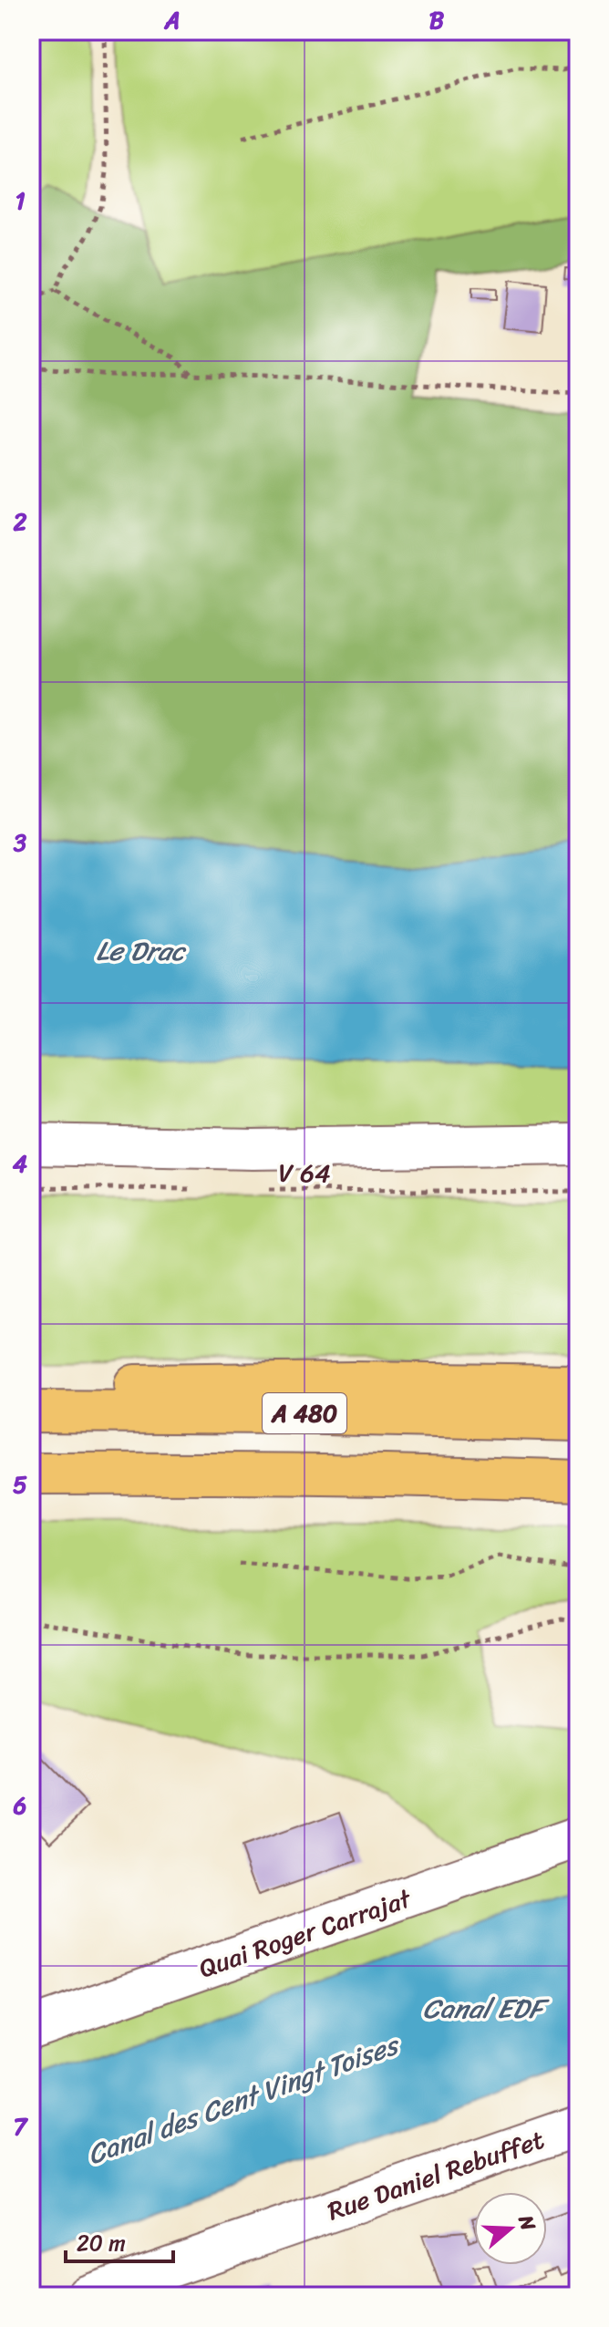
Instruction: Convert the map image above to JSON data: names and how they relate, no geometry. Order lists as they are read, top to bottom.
{
  "streets": {
    "highway": ["A 480"],
    "street": ["Quai Roger Carrajat", "Rue Daniel Rebuffet"],
    "path": ["V 64"]
  },
  "water": ["Le Drac", "Canal EDF", "Canal des Cent Vingt Toises"],
  "scale_bar": "20 m",
  "north": "right",
  "grid": {
    "columns": ["A", "B"],
    "rows": [
      "1",
      "2",
      "3",
      "4",
      "5",
      "6",
      "7"
    ]
  }
}
